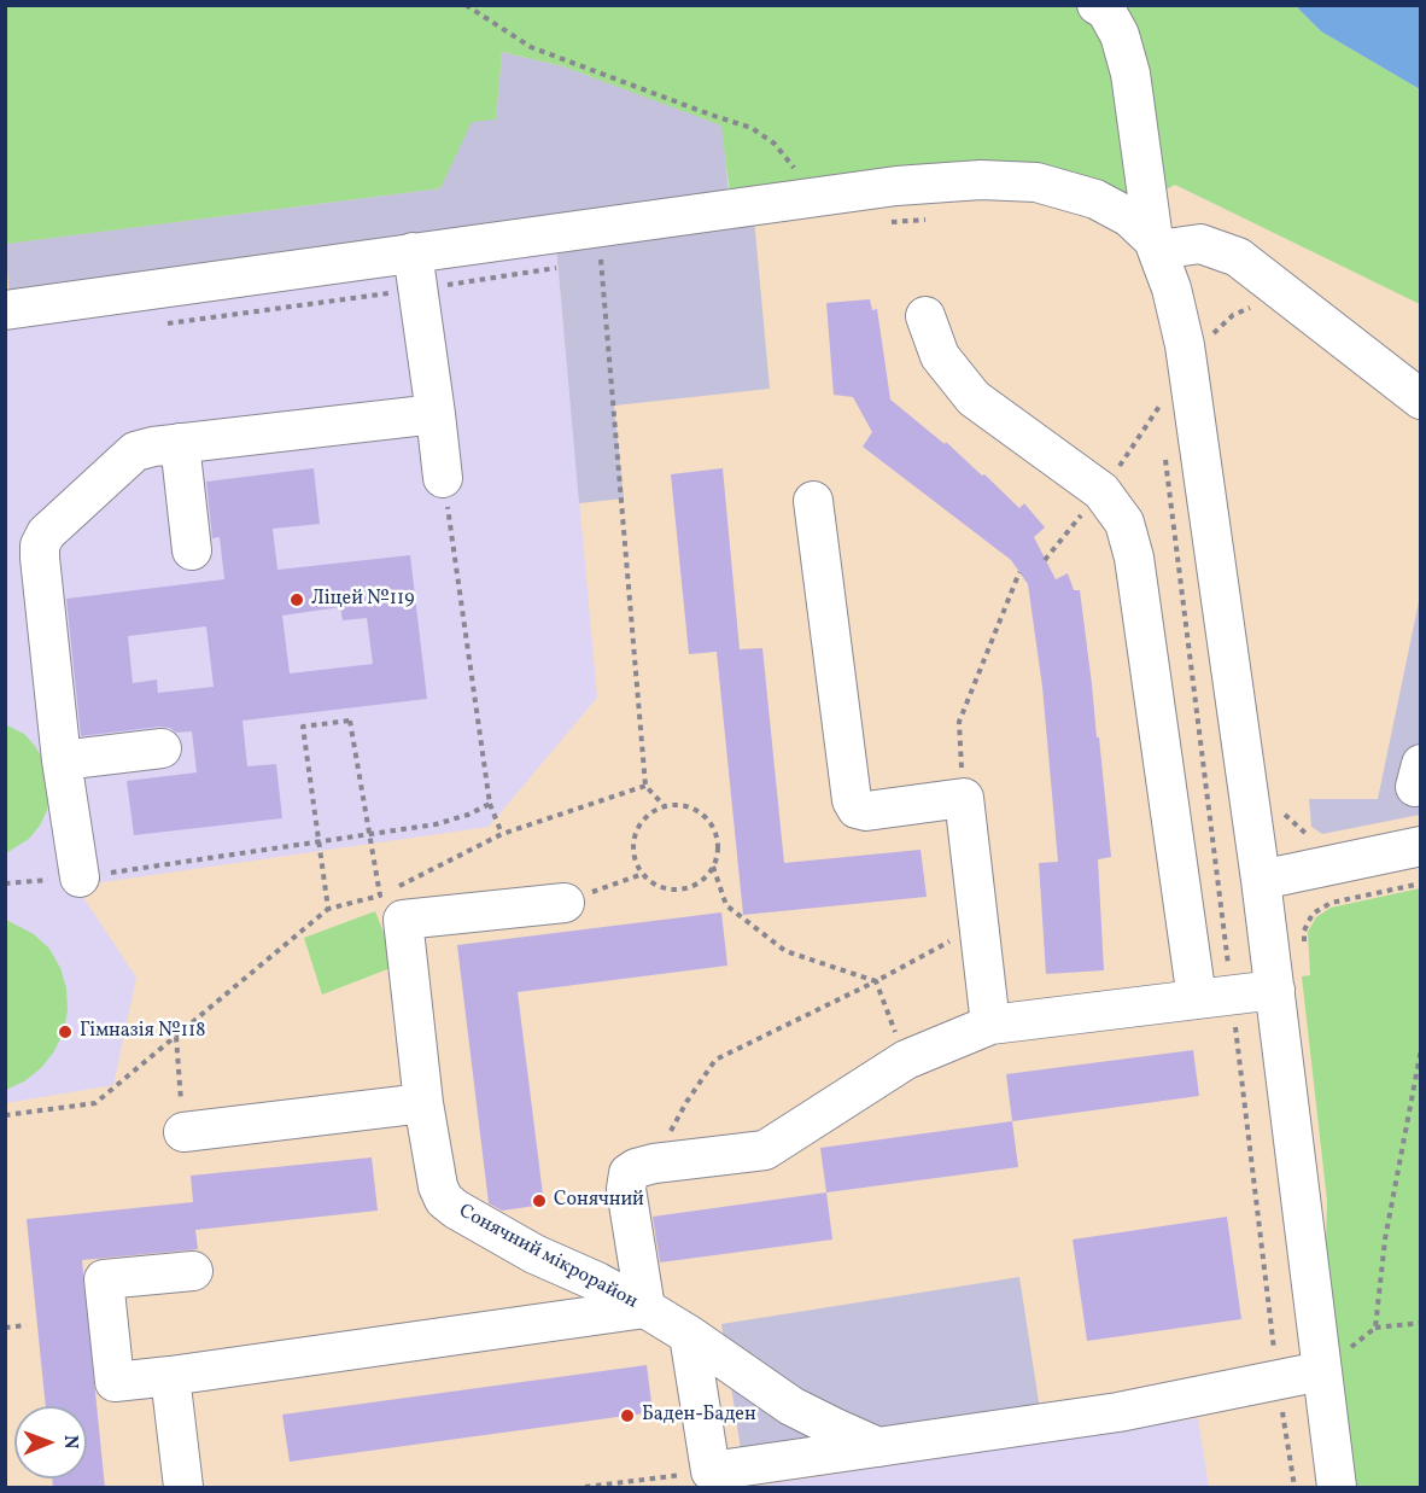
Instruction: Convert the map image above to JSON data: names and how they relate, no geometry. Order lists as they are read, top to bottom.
{
  "streets": {
    "street": ["Сонячний мікрорайон"]
  },
  "places": [
    "Ліцей №119",
    "Гімназія №118",
    "Сонячний",
    "Баден-Баден"
  ],
  "north": "right"
}
